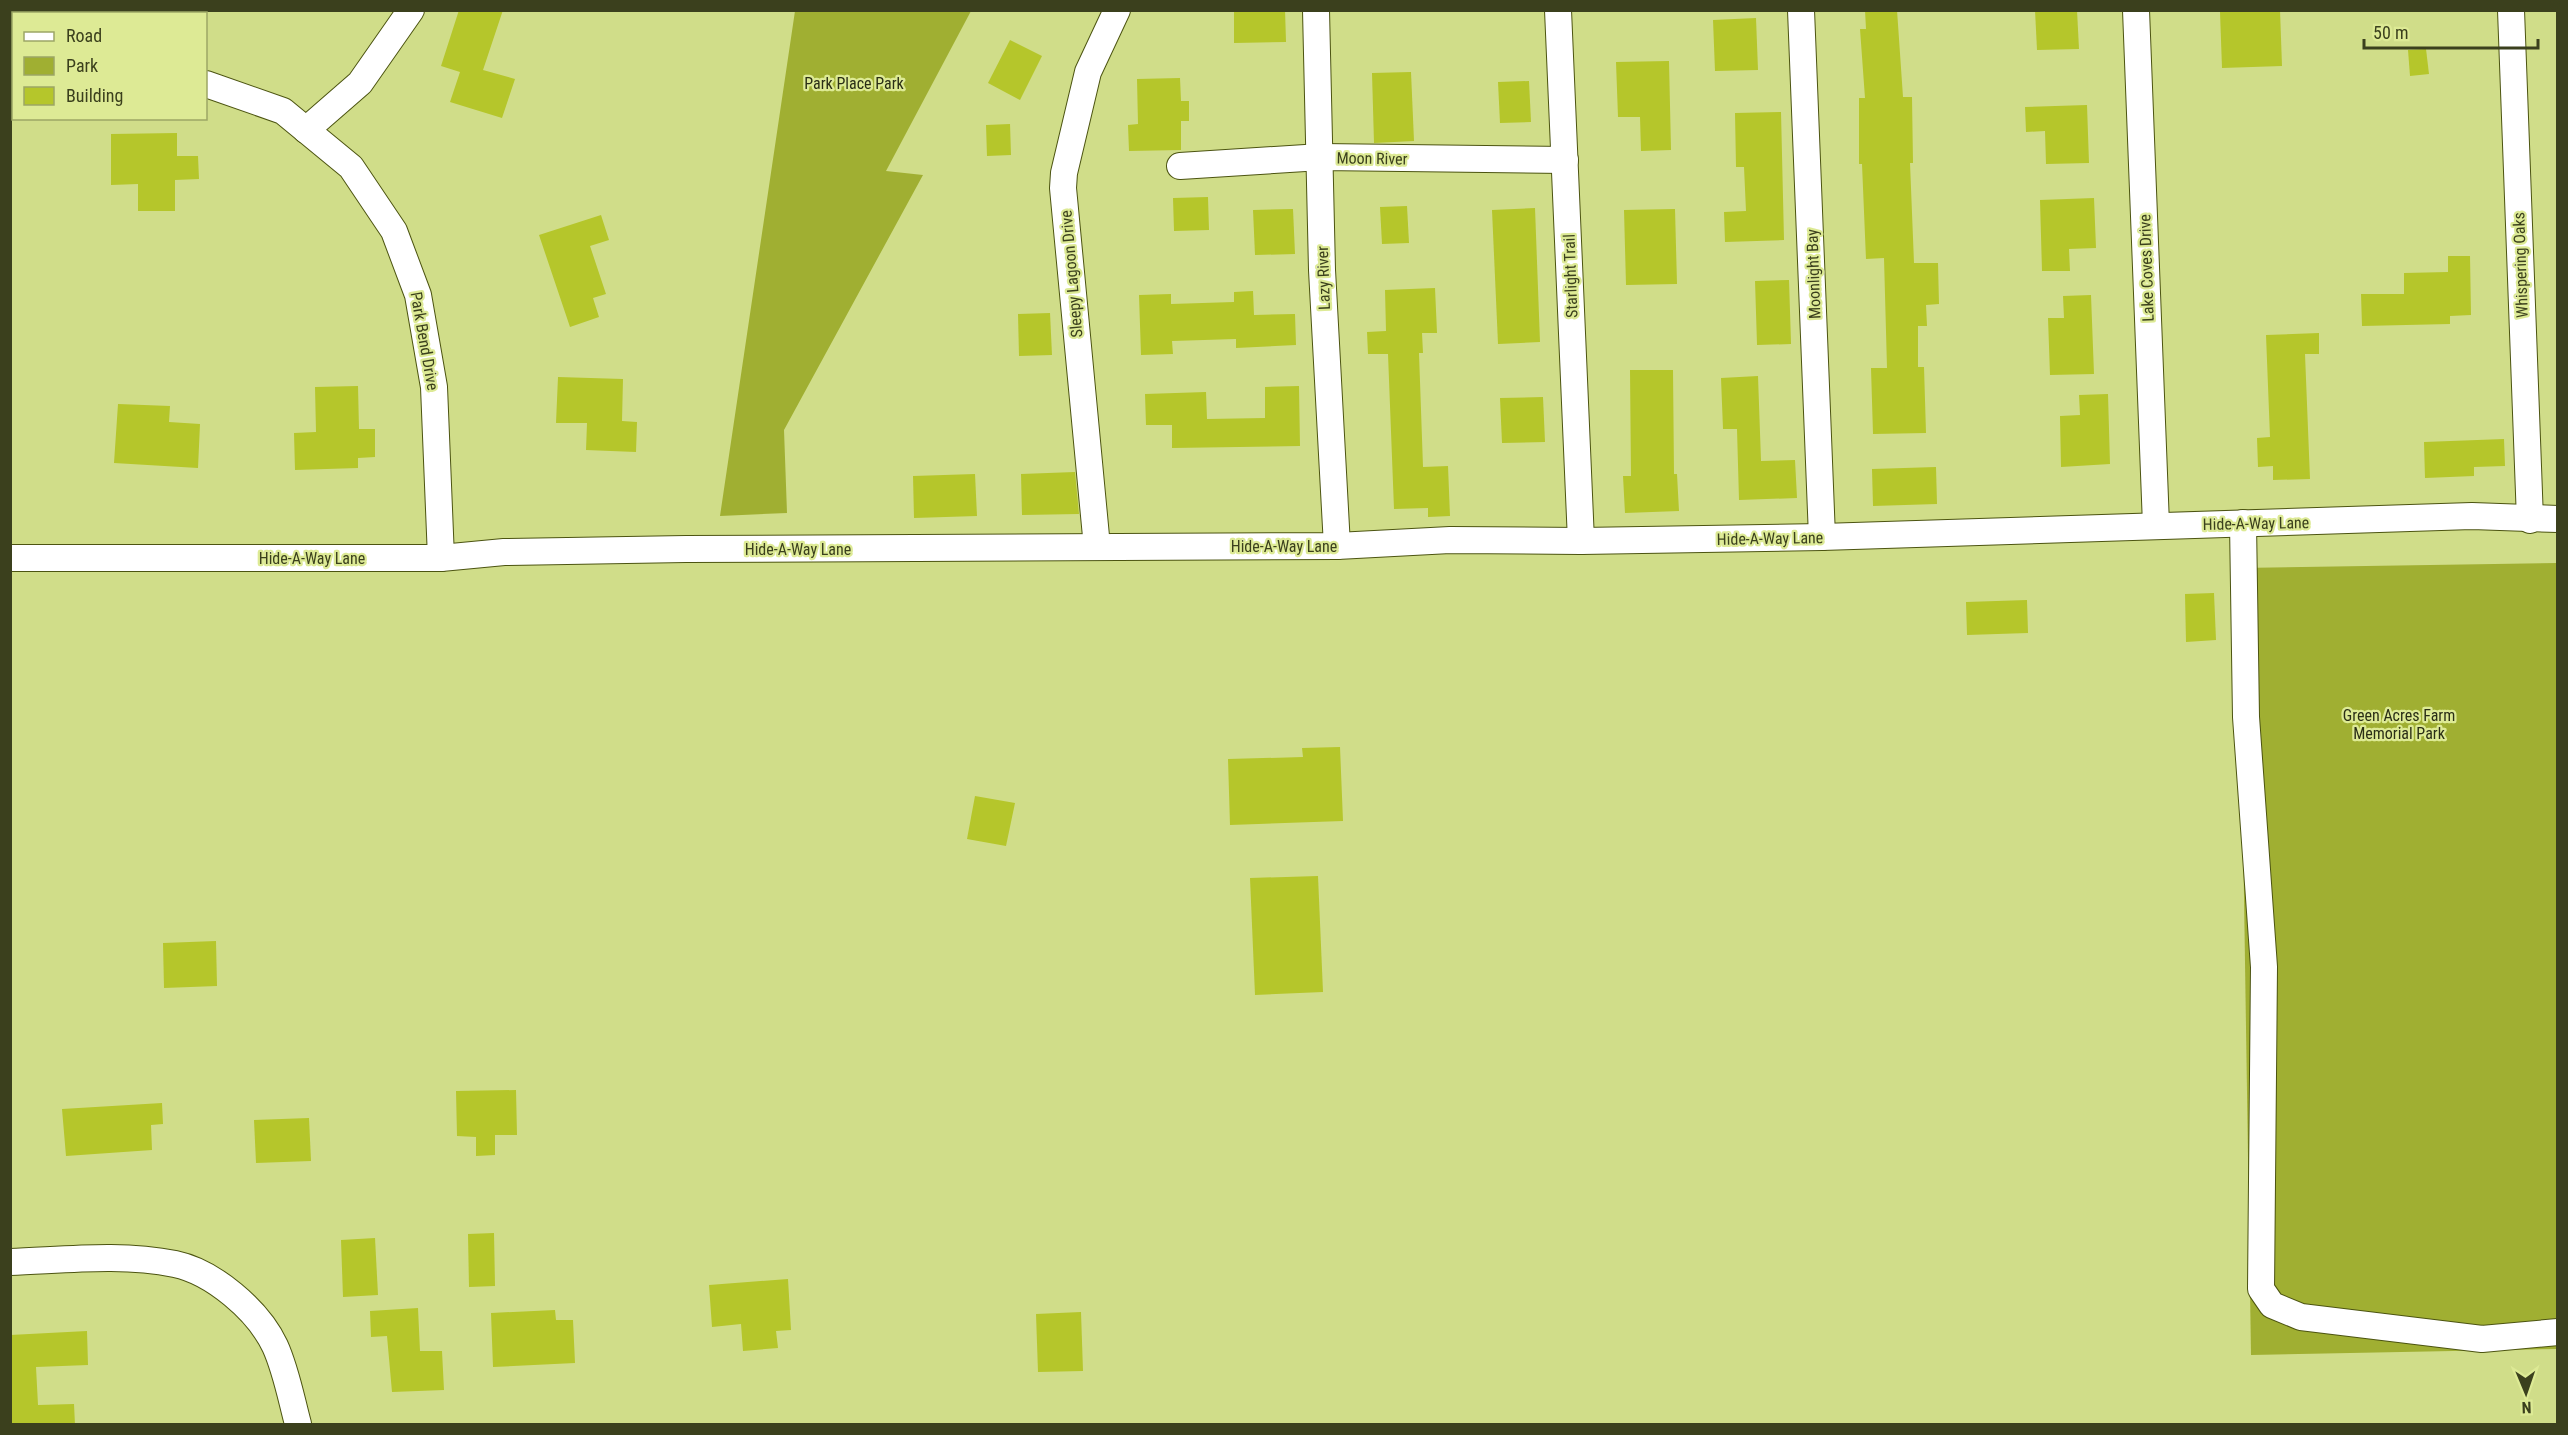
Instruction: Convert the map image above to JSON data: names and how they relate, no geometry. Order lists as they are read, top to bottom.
{
  "streets": {
    "street": [
      "Moon River",
      "Whispering Oaks",
      "Lake Coves Drive",
      "Sleepy Lagoon Drive",
      "Moonlight Bay",
      "Starlight Trail",
      "Lazy River",
      "Park Bend Drive",
      "Hide-A-Way Lane"
    ]
  },
  "crossings": [
    ["Moon River", "Starlight Trail"],
    ["Moon River", "Lazy River"],
    ["Whispering Oaks", "Hide-A-Way Lane"],
    ["Lake Coves Drive", "Hide-A-Way Lane"],
    ["Sleepy Lagoon Drive", "Hide-A-Way Lane"],
    ["Moonlight Bay", "Hide-A-Way Lane"],
    ["Starlight Trail", "Hide-A-Way Lane"],
    ["Lazy River", "Hide-A-Way Lane"],
    ["Park Bend Drive", "Hide-A-Way Lane"]
  ],
  "parks": ["Park Place Park", "Green Acres Farm Memorial Park"],
  "legend": ["Road", "Park", "Building"],
  "scale_bar": "50 m",
  "north": "bottom"
}
